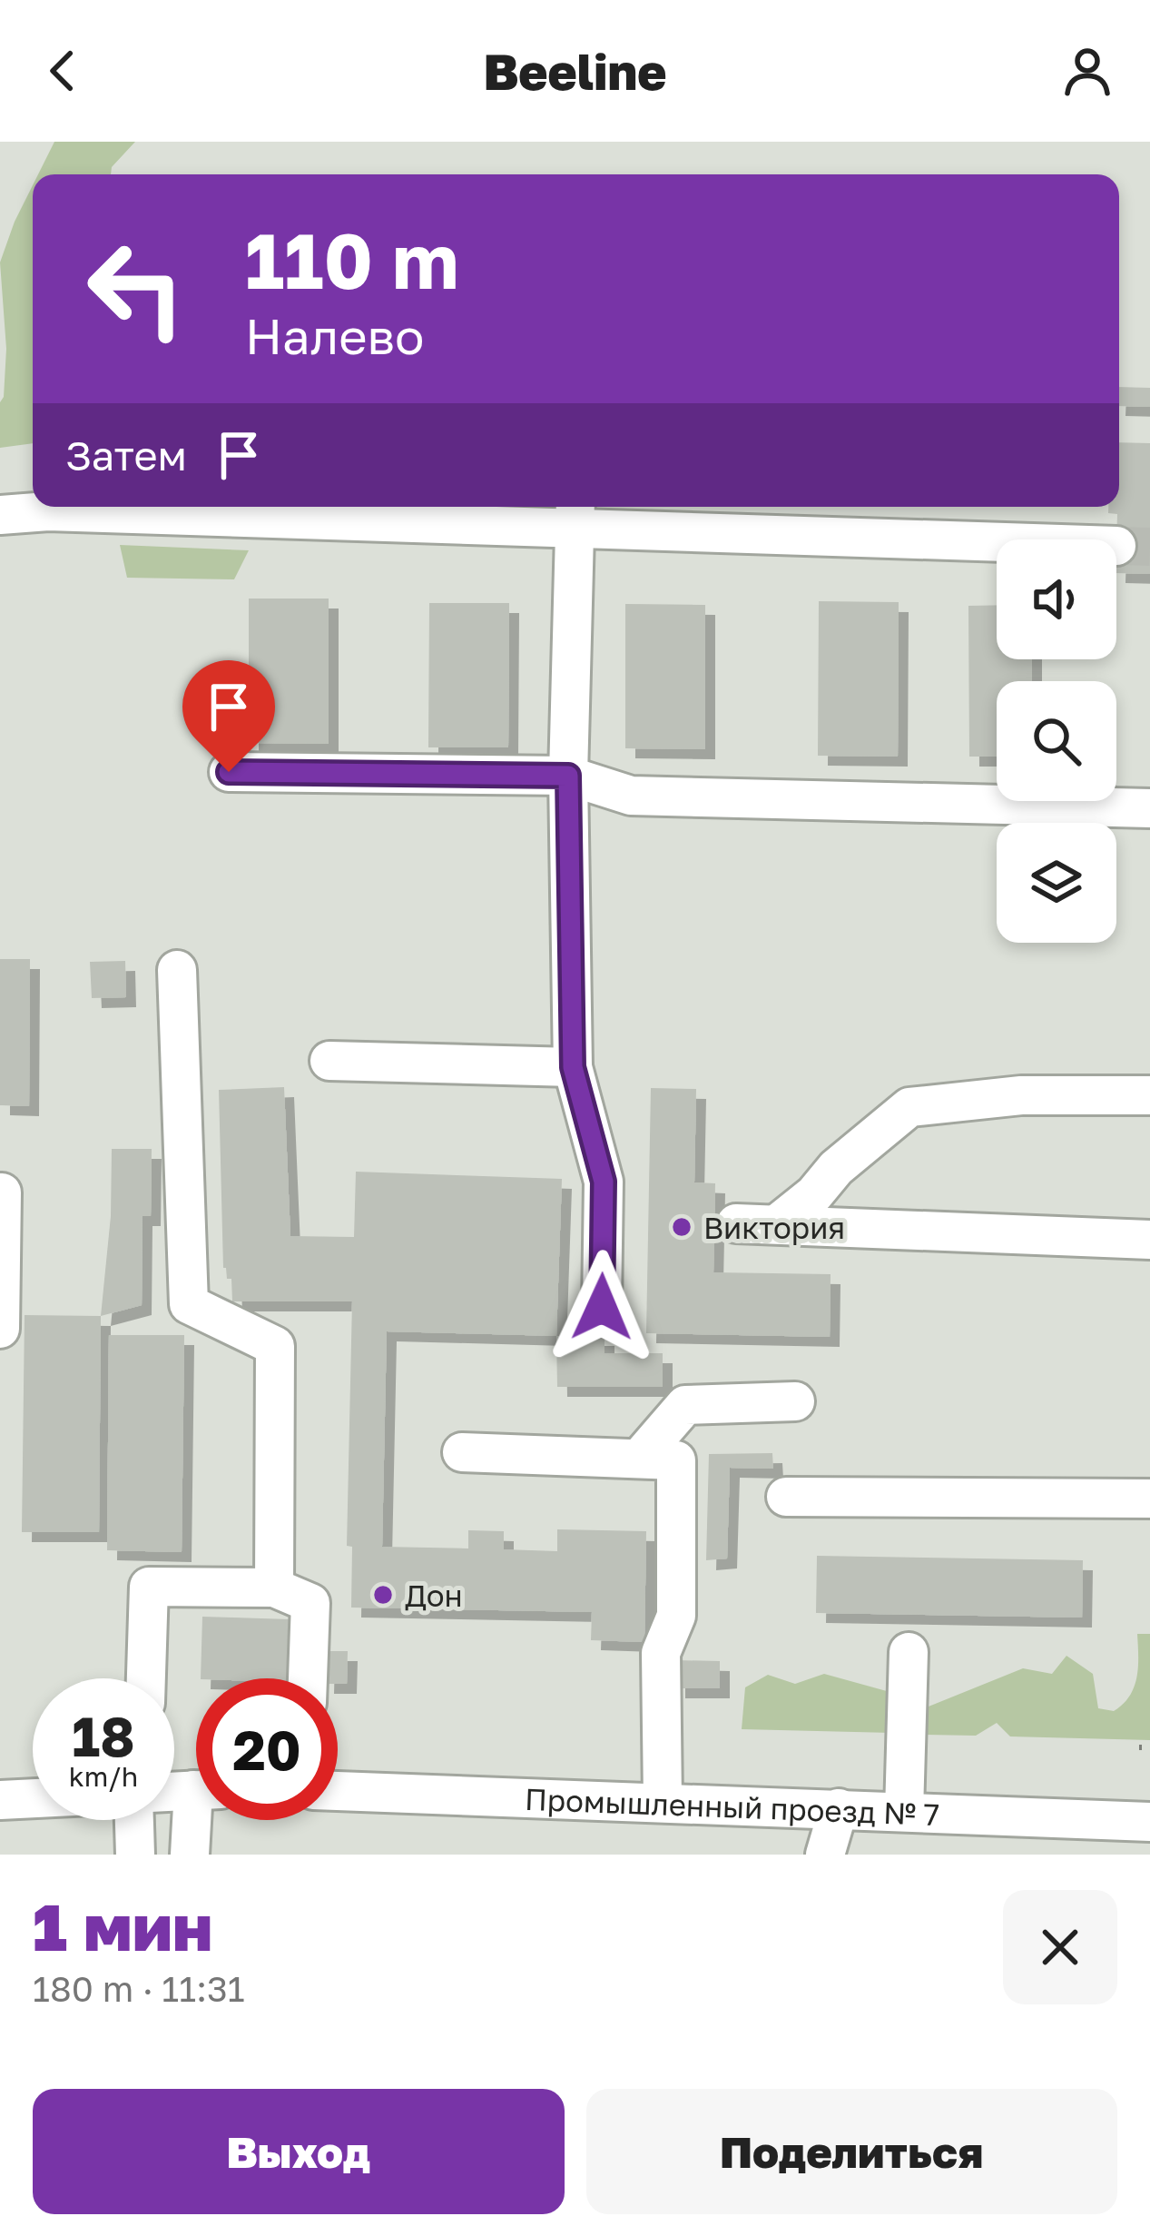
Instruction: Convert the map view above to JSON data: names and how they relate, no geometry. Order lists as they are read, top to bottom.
{
  "streets": {
    "street": ["Промышленный проезд № 7"]
  },
  "places": ["Виктория", "Дон"],
  "page": {
    "header": "Beeline",
    "turn": ["110 m", "Налево"],
    "then": "Затем",
    "speed": "18 km/h",
    "limit": "20",
    "heading": ["1 мин", "180 m · 11:31"],
    "buttons": ["Выход", "Поделиться"]
  }
}
